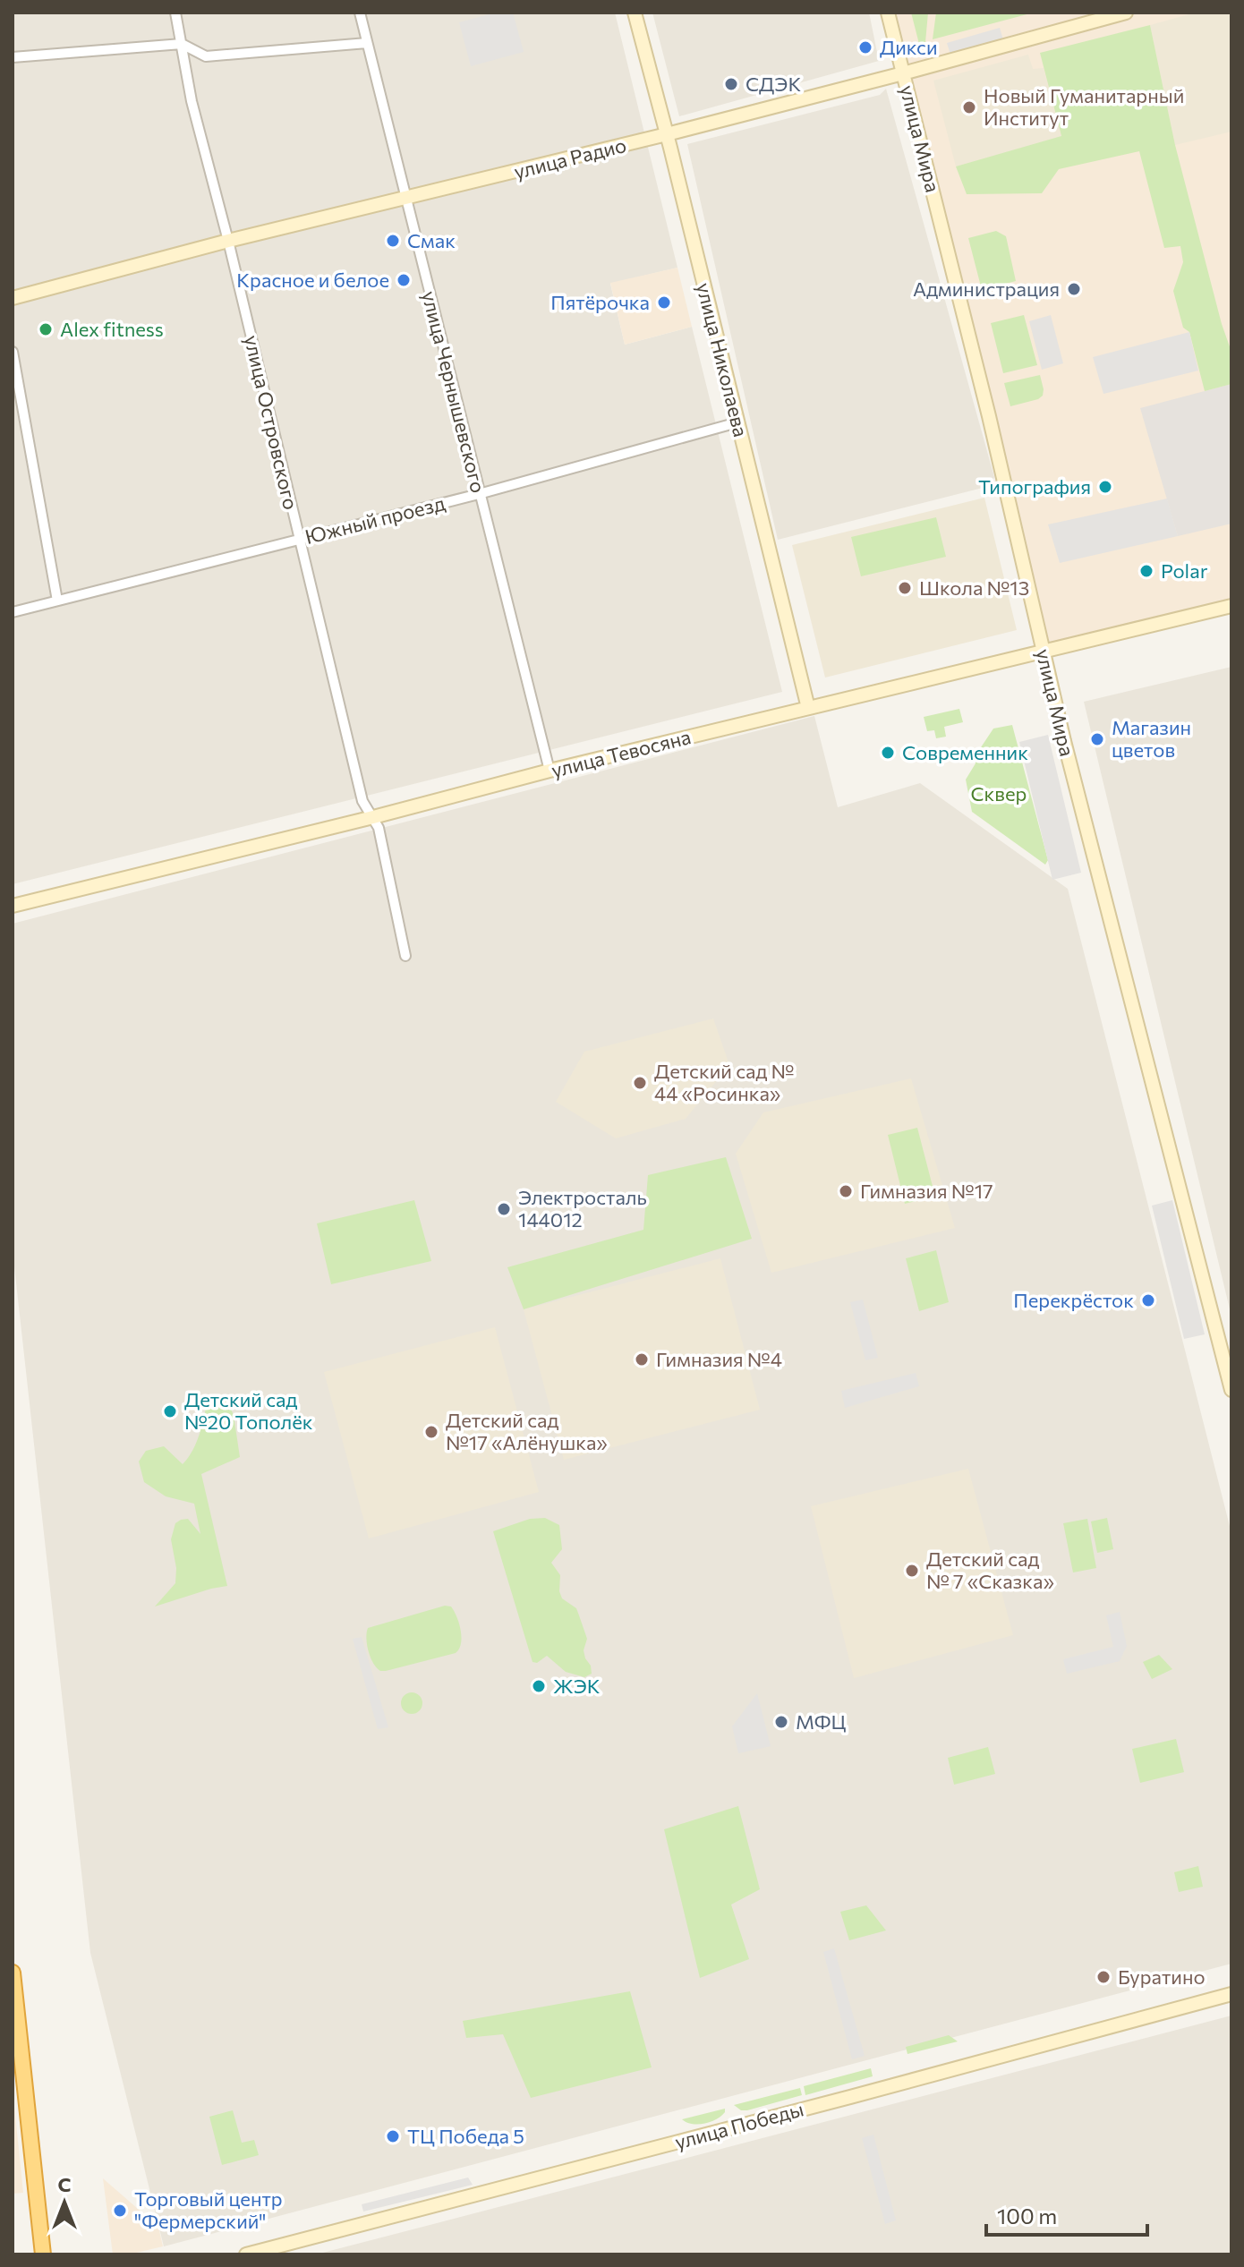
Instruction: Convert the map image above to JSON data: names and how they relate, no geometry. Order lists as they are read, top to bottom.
{
  "streets": {
    "main road": [
      "улица Мира",
      "улица Радио",
      "улица Николаева",
      "улица Тевосяна",
      "улица Победы"
    ],
    "street": ["улица Чернышевского", "улица Островского", "Южный проезд"]
  },
  "crossings": [
    ["улица Мира", "улица Радио"],
    ["улица Мира", "улица Тевосяна"],
    ["улица Радио", "улица Николаева"],
    ["улица Радио", "улица Чернышевского"],
    ["улица Радио", "улица Островского"],
    ["улица Николаева", "Южный проезд"],
    ["улица Николаева", "улица Тевосяна"],
    ["улица Чернышевского", "Южный проезд"],
    ["улица Чернышевского", "улица Тевосяна"],
    ["улица Островского", "Южный проезд"],
    ["улица Островского", "улица Тевосяна"]
  ],
  "parks": ["Сквер"],
  "places": [
    "Дикси",
    "СДЭК",
    "Новый Гуманитарный Институт",
    "Смак",
    "Красное и белое",
    "Администрация",
    "Пятёрочка",
    "Alex fitness",
    "Типография",
    "Polar",
    "Школа №13",
    "Магазин цветов",
    "Современник",
    "Детский сад № 44 «Росинка»",
    "Гимназия №17",
    "Электросталь 144012",
    "Перекрёсток",
    "Гимназия №4",
    "Детский сад №20 Тополёк",
    "Детский сад №17 «Алёнушка»",
    "Детский сад № 7 «Сказка»",
    "ЖЭК",
    "МФЦ",
    "Буратино",
    "ТЦ Победа 5",
    "Торговый центр \"Фермерский\""
  ],
  "scale_bar": "100 m",
  "north": "top"
}
